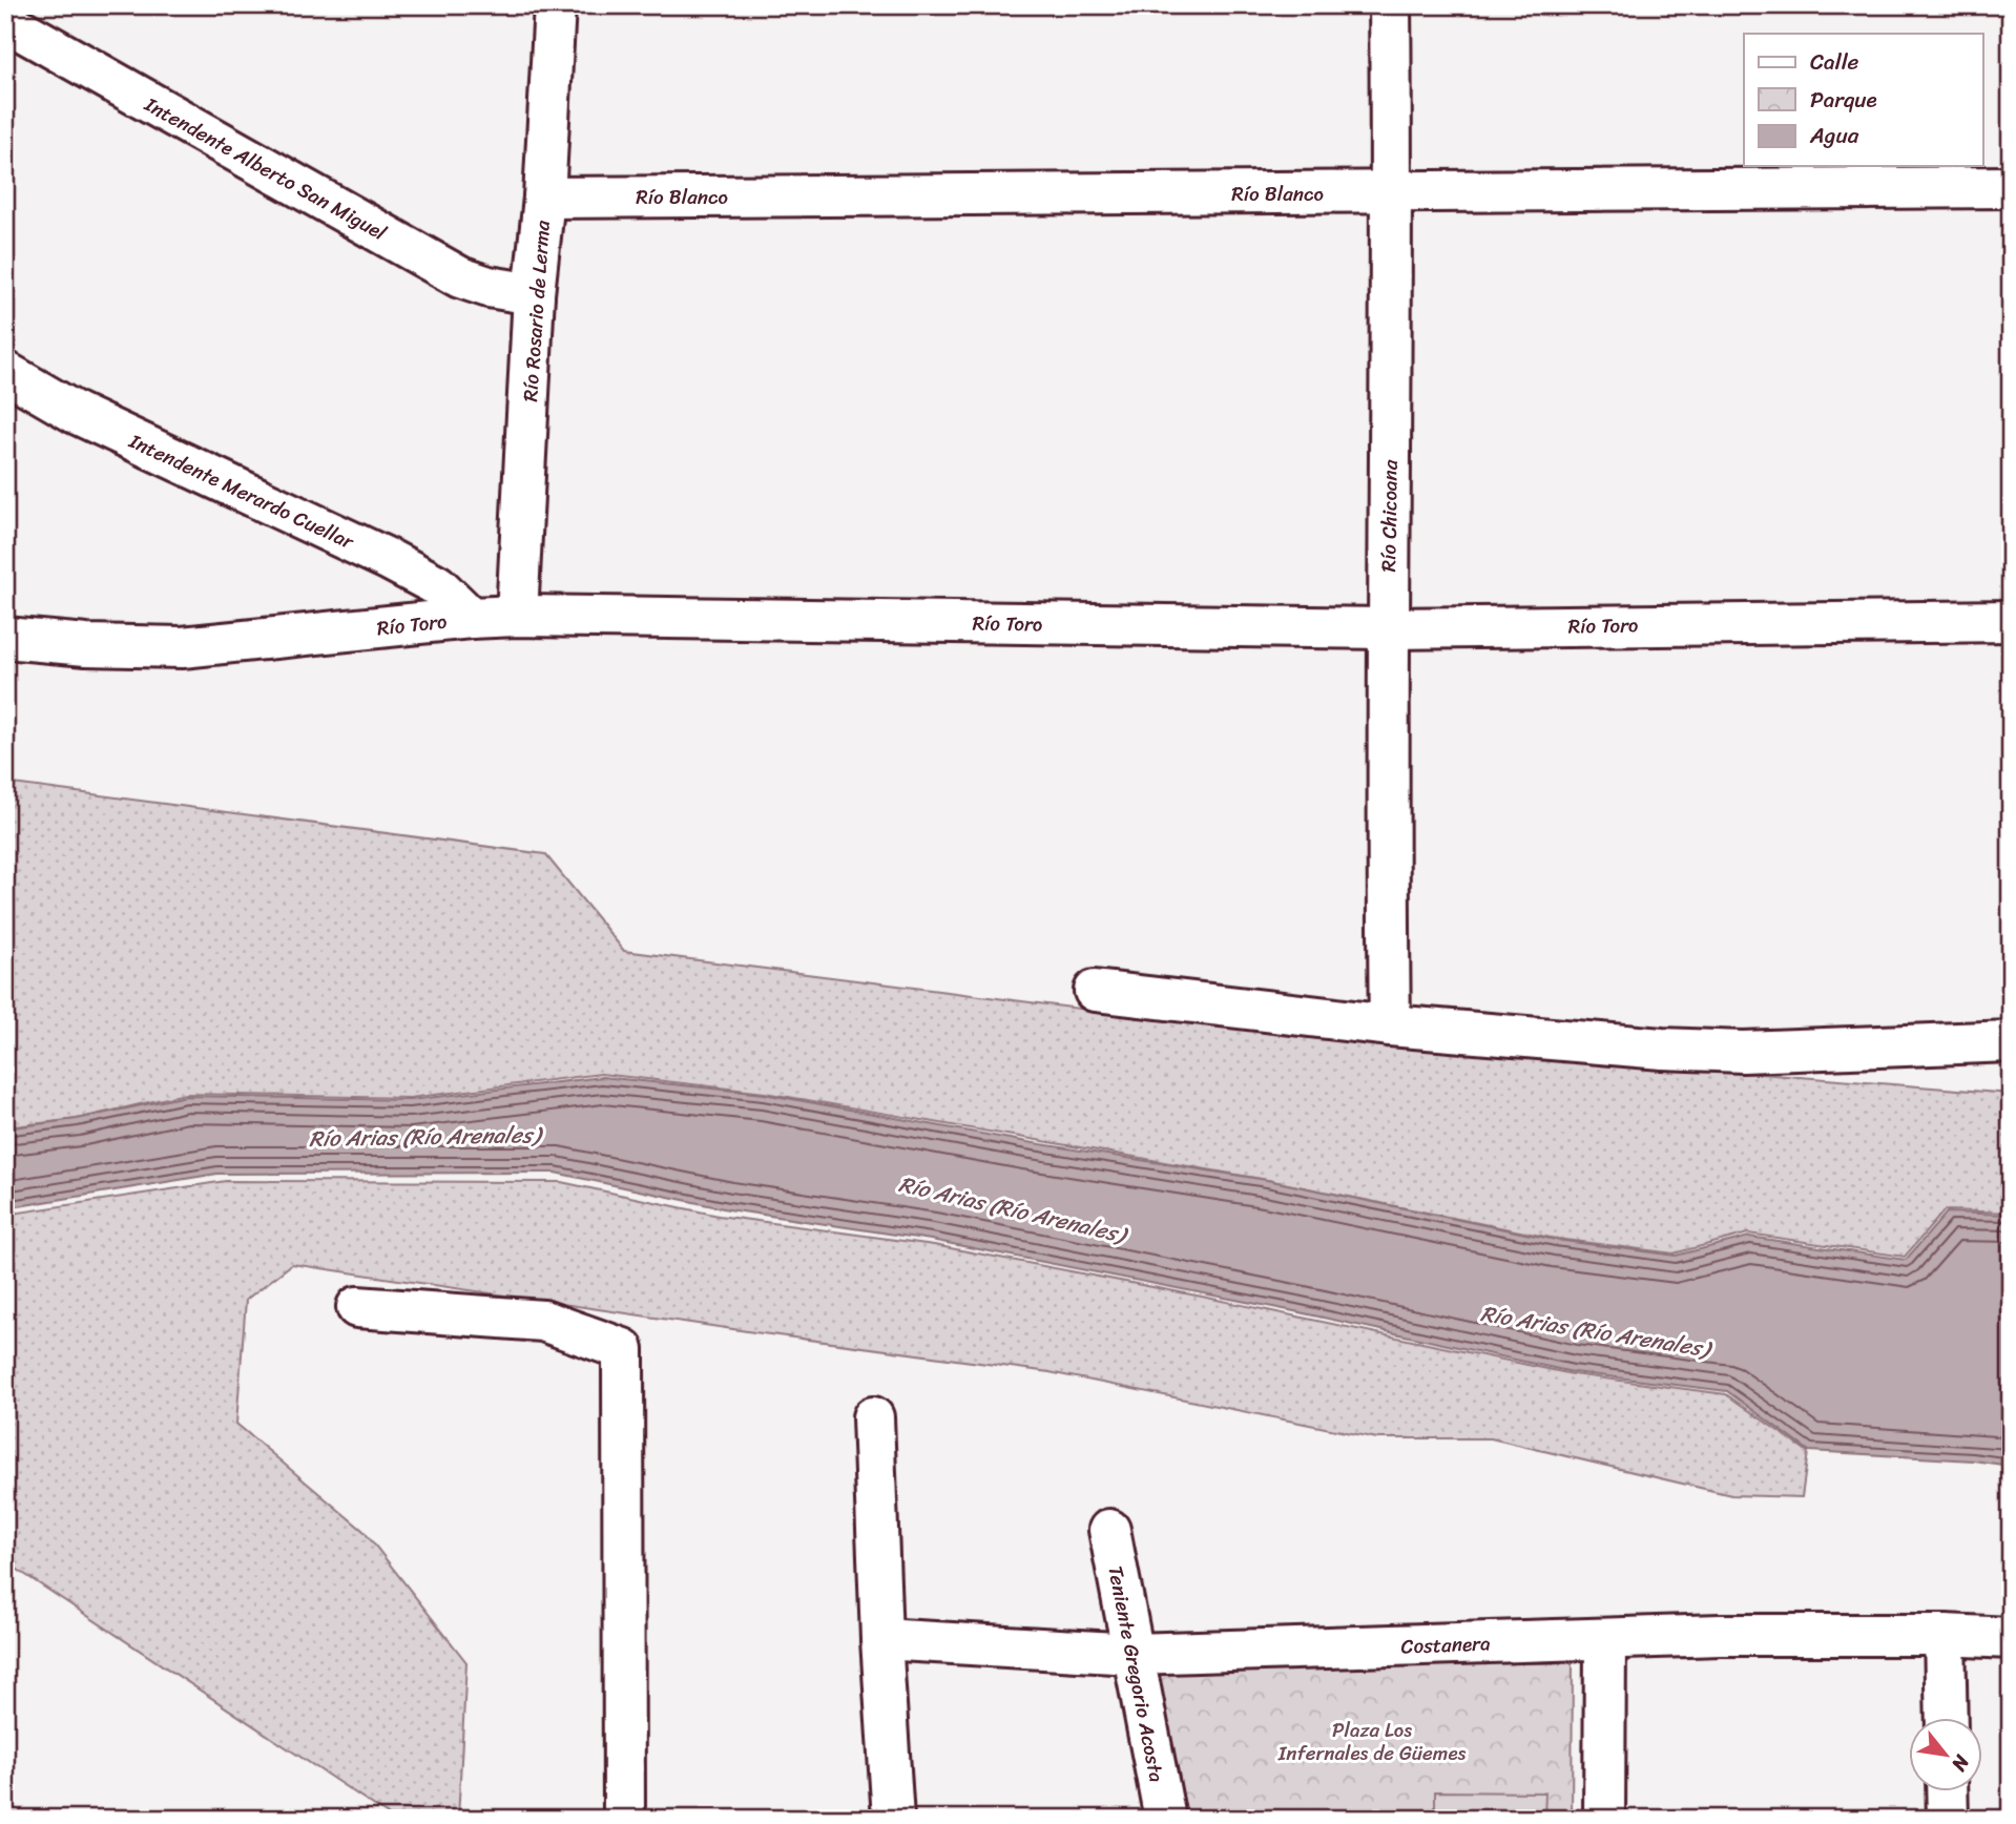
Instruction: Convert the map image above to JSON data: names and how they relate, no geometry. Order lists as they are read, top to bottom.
{
  "streets": {
    "street": [
      "Intendente Alberto San Miguel",
      "Río Blanco",
      "Río Rosario de Lerma",
      "Intendente Merardo Cuellar",
      "Río Chicoana",
      "Río Toro",
      "Costanera",
      "Teniente Gregorio Acosta"
    ]
  },
  "crossings": [
    ["Intendente Alberto San Miguel", "Río Rosario de Lerma"],
    ["Río Blanco", "Río Rosario de Lerma"],
    ["Río Blanco", "Río Chicoana"],
    ["Río Rosario de Lerma", "Río Toro"],
    ["Intendente Merardo Cuellar", "Río Toro"],
    ["Río Chicoana", "Río Toro"],
    ["Costanera", "Teniente Gregorio Acosta"]
  ],
  "water": ["Río Arias (Río Arenales)"],
  "parks": ["Plaza Los Infernales de Güemes"],
  "legend": ["Calle", "Parque", "Agua"],
  "north": "bottom right"
}
